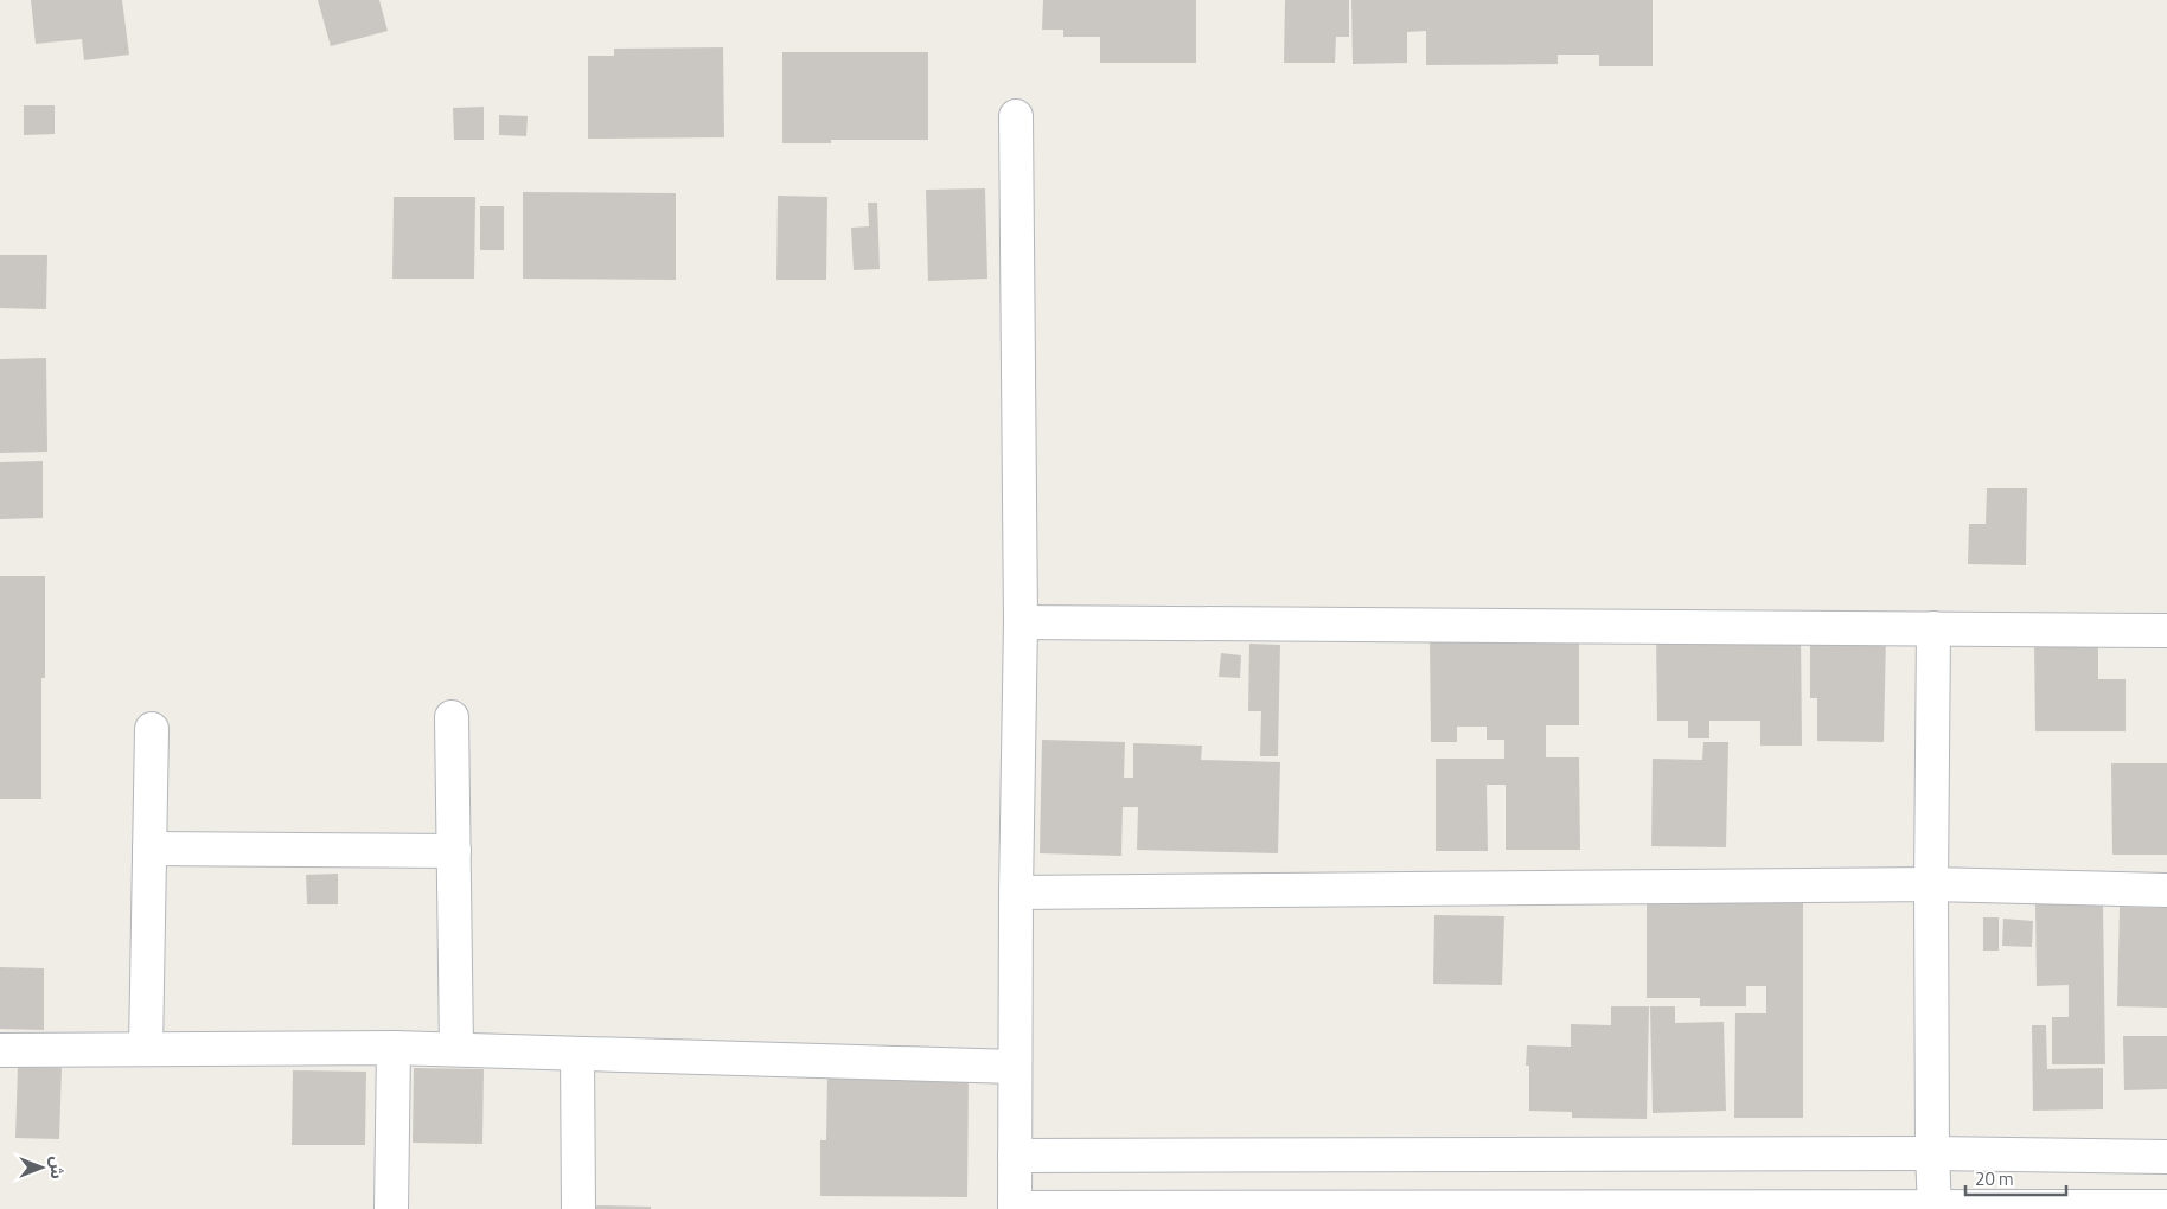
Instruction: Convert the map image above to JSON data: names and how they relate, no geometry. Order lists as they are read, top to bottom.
{
  "scale_bar": "20 m",
  "north": "right"
}
